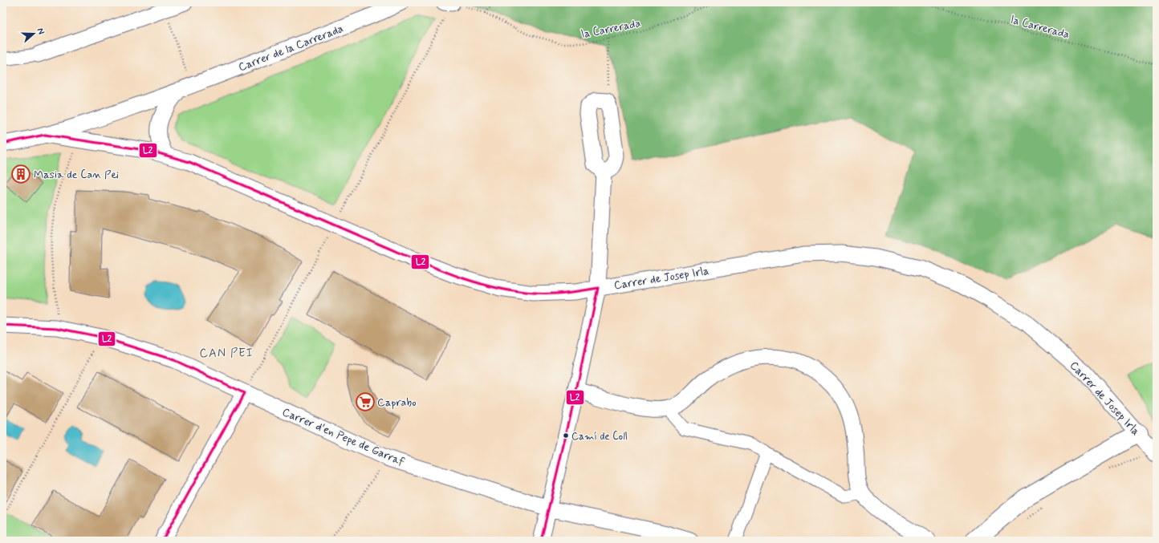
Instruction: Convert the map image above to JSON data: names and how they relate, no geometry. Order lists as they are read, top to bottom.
{
  "streets": {
    "street": ["Carrer de la Carrerada", "Carrer de Josep Irla", "Carrer d'en Pepe de Garraf"],
    "path": ["la Carrerada"]
  },
  "crossings": [
    ["Carrer de la Carrerada", "Carrer de Josep Irla"]
  ],
  "districts": ["CAN PEI"],
  "places": {
    "building": ["Masia de Can Pei"],
    "supermarket": ["Caprabo"],
    "other": ["Camí de Coll"]
  },
  "lines": ["transit line L2"],
  "north": "right"
}
